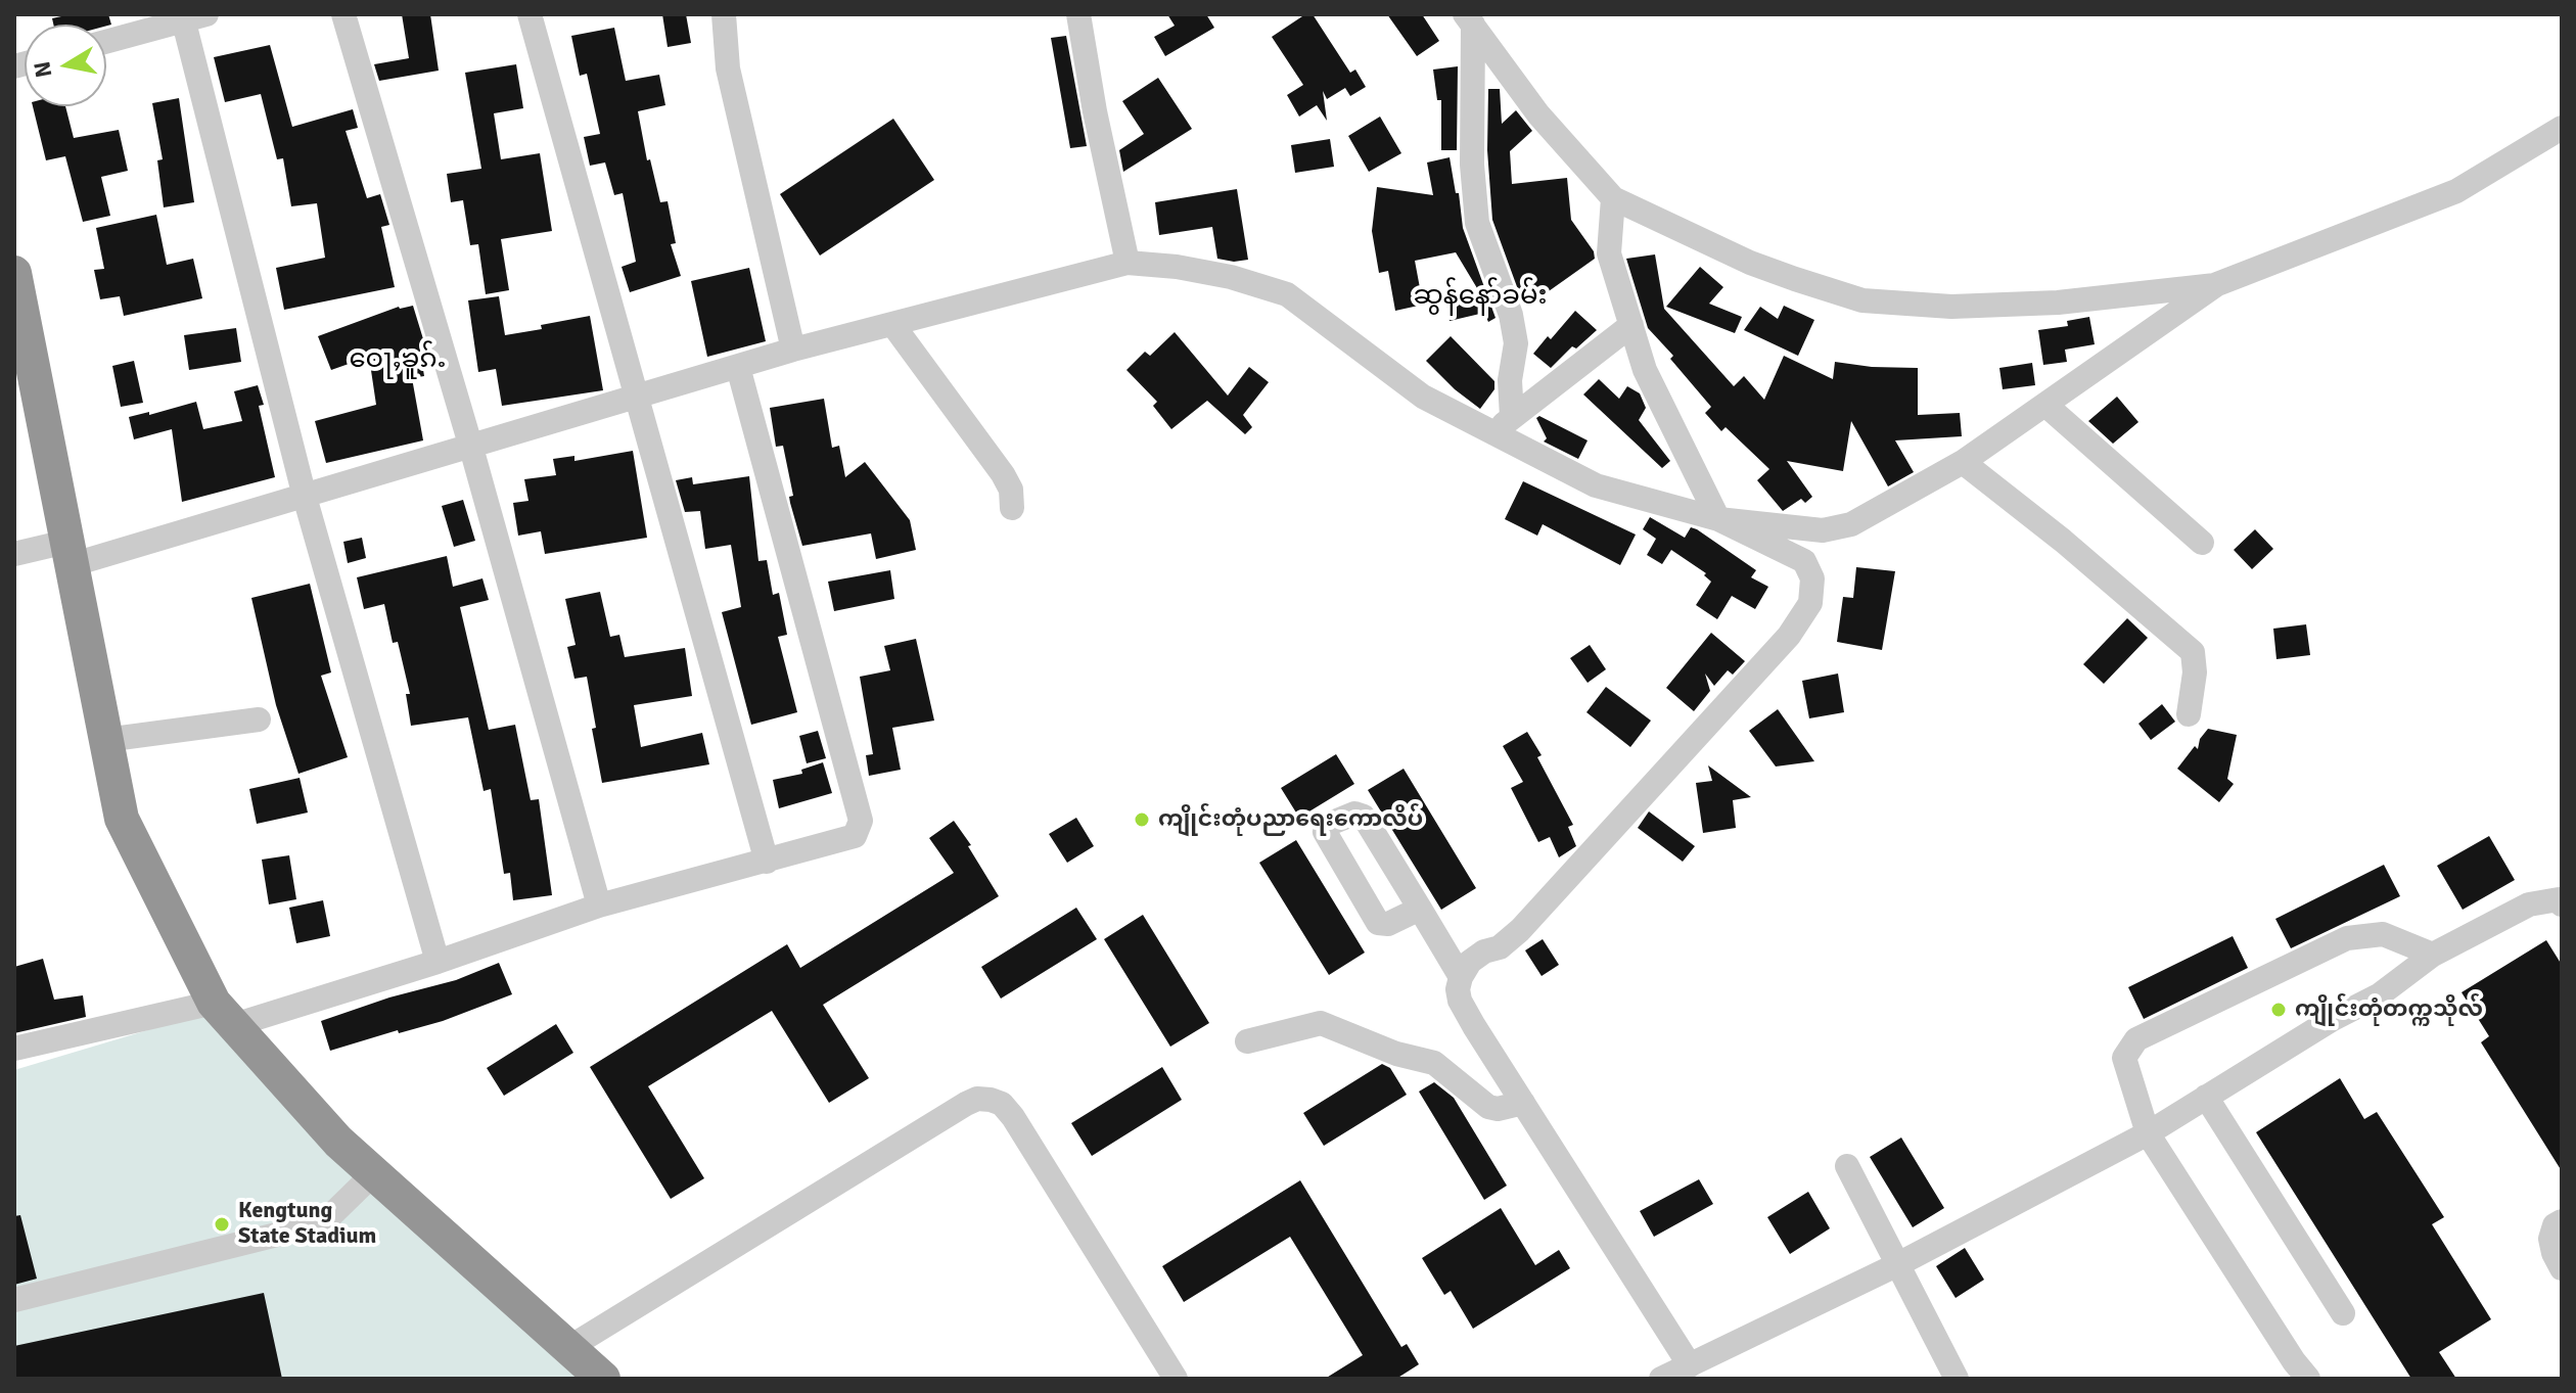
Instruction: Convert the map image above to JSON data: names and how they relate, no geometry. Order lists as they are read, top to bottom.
{
  "districts": ["ဆွန်နော်ခမ်း", "ဝေႃႇၶူၵ်ႉ"],
  "places": ["ကျိုင်းတုံပညာရေးကောလိပ်", "ကျိုင်းတုံတက္ကသိုလ်", "Kengtung State Stadium"],
  "north": "left"
}
